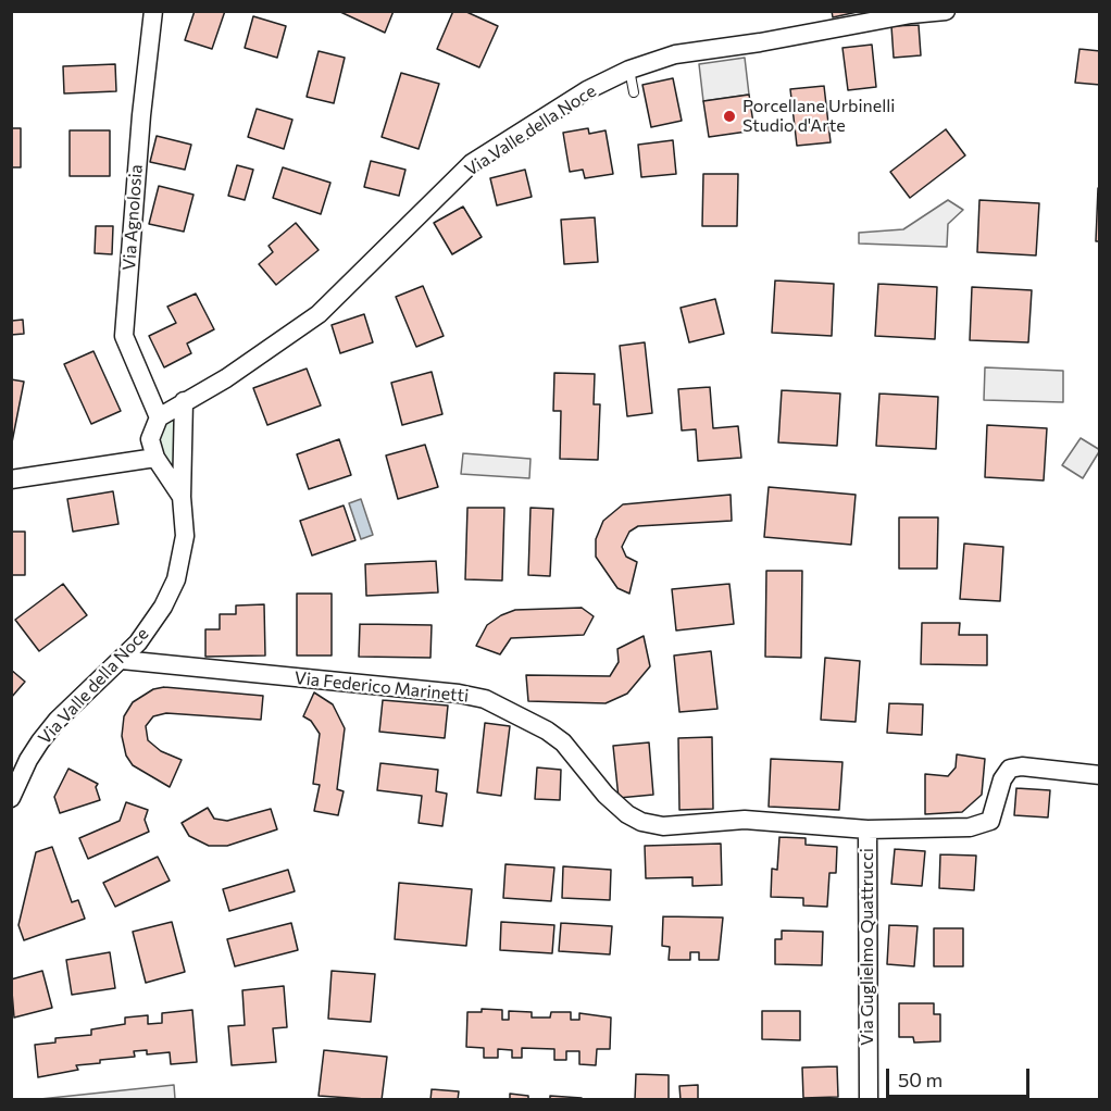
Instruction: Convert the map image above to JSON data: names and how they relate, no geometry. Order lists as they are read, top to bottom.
{
  "streets": {
    "street": [
      "Via Valle della Noce",
      "Via Agnolosia",
      "Via Federico Marinetti",
      "Via Guglielmo Quattrucci"
    ]
  },
  "crossings": [
    ["Via Valle della Noce", "Via Agnolosia"],
    ["Via Valle della Noce", "Via Federico Marinetti"],
    ["Via Federico Marinetti", "Via Guglielmo Quattrucci"]
  ],
  "places": ["Porcellane Urbinelli Studio d'Arte"],
  "scale_bar": "50 m"
}
